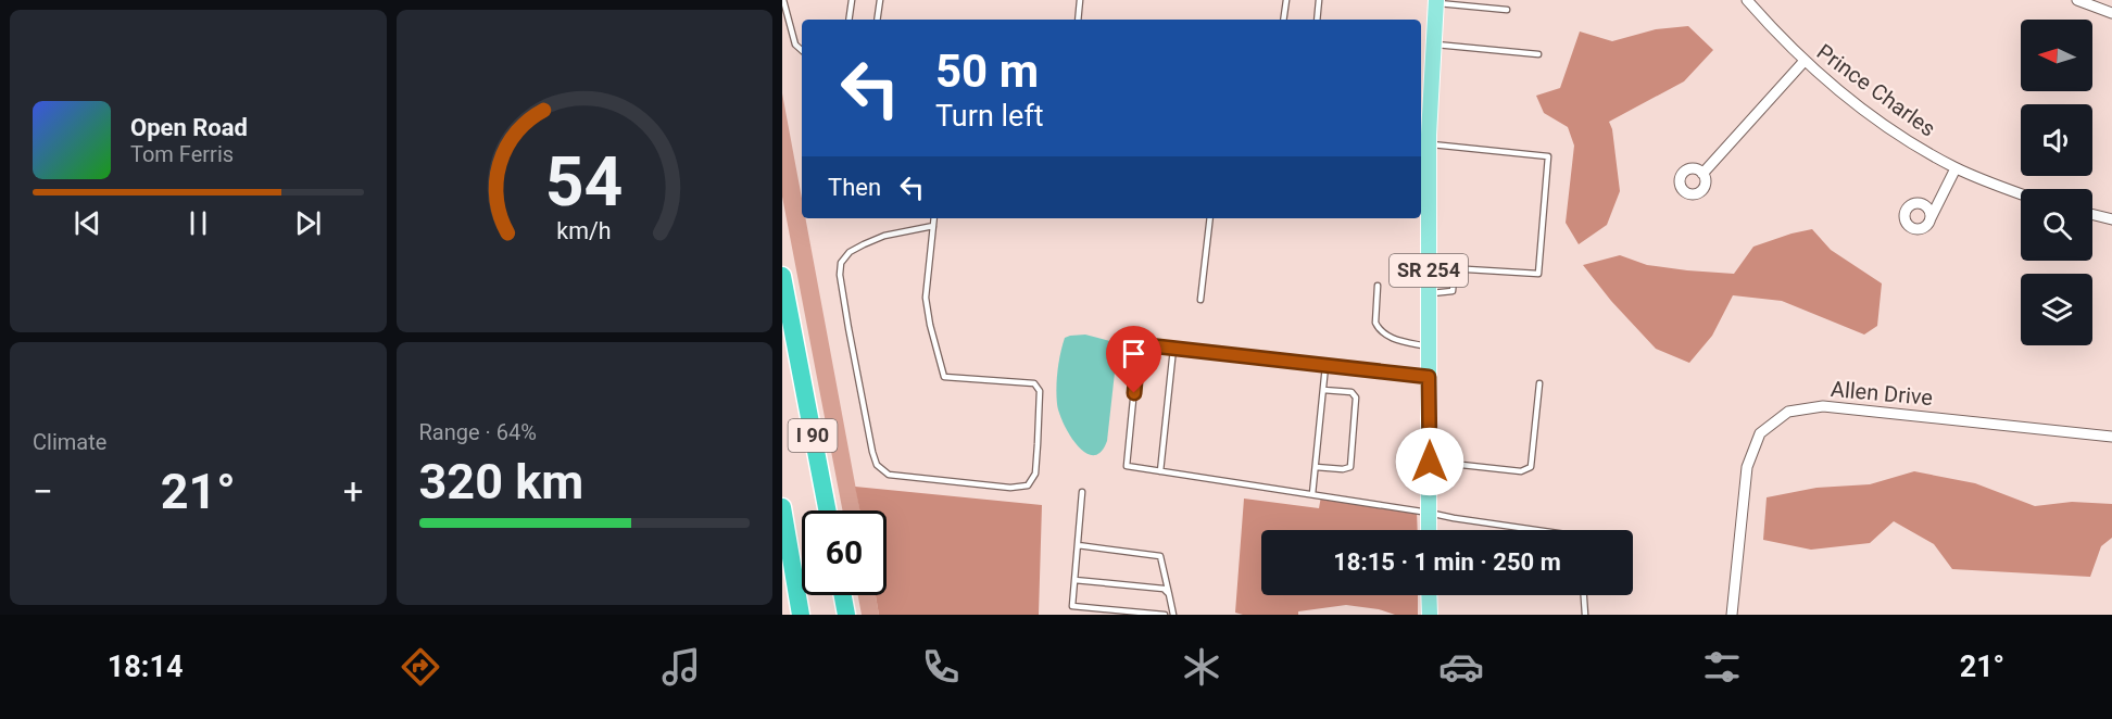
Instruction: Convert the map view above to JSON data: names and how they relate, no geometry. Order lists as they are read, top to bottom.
{
  "streets": {
    "highway": ["I 90"],
    "main road": ["SR 254"],
    "street": ["Prince Charles", "Allen Drive"]
  },
  "north": "left",
  "page": {
    "turn": ["50 m", "Turn left"],
    "song": ["Open Road", "Tom Ferris"],
    "then": "Then",
    "tile": [
      "Climate",
      ["Range · 64%", "320 km"]
    ],
    "heat": ["−", "21°", "+"],
    "limit": "60",
    "trip": "18:15 · 1 min · 250 m",
    "tabs": ["18:14", "21°"],
    "gauge": ["54", "km/h"]
  }
}
